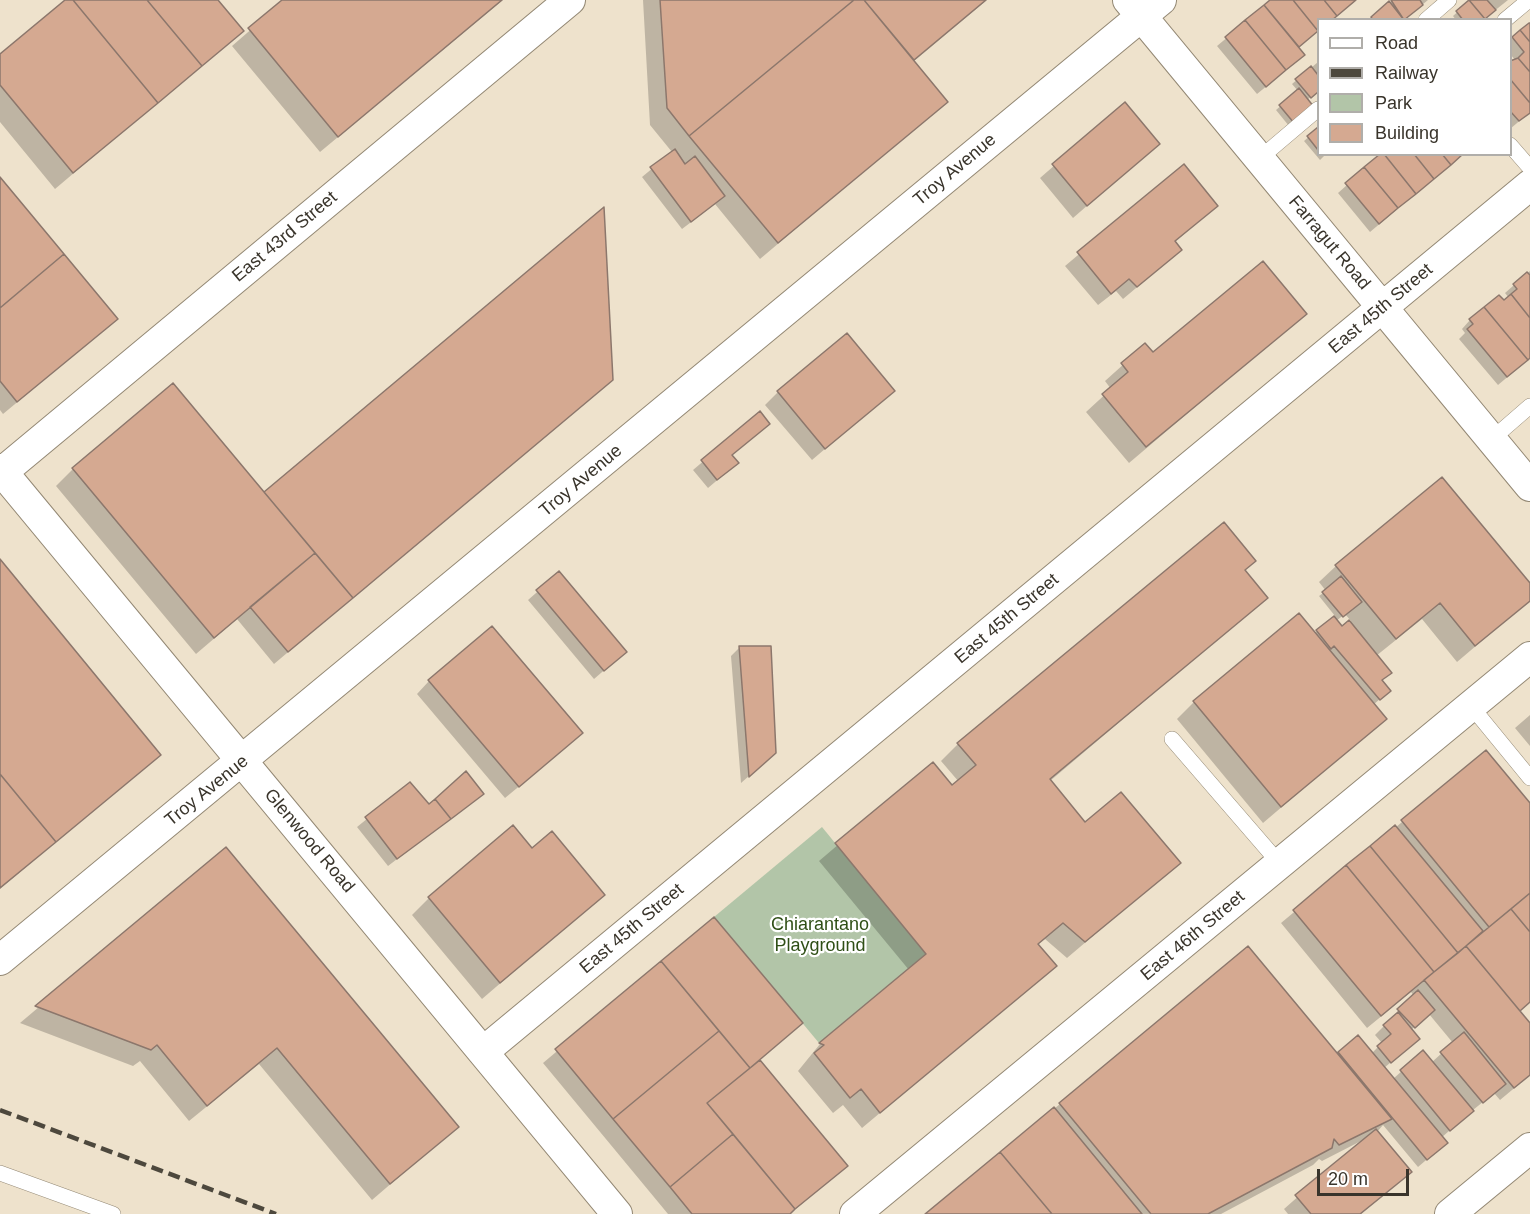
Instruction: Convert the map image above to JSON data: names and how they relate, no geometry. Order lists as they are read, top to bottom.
{
  "streets": {
    "street": [
      "Troy Avenue",
      "East 43rd Street",
      "Farragut Road",
      "East 45th Street",
      "Glenwood Road",
      "East 46th Street"
    ]
  },
  "crossings": [
    ["Troy Avenue", "Farragut Road"],
    ["Troy Avenue", "Glenwood Road"],
    ["East 43rd Street", "Glenwood Road"],
    ["Farragut Road", "East 45th Street"],
    ["East 45th Street", "Glenwood Road"]
  ],
  "parks": ["Chiarantano Playground"],
  "legend": [
    "Road",
    "Railway",
    "Park",
    "Building"
  ],
  "scale_bar": "20 m"
}
